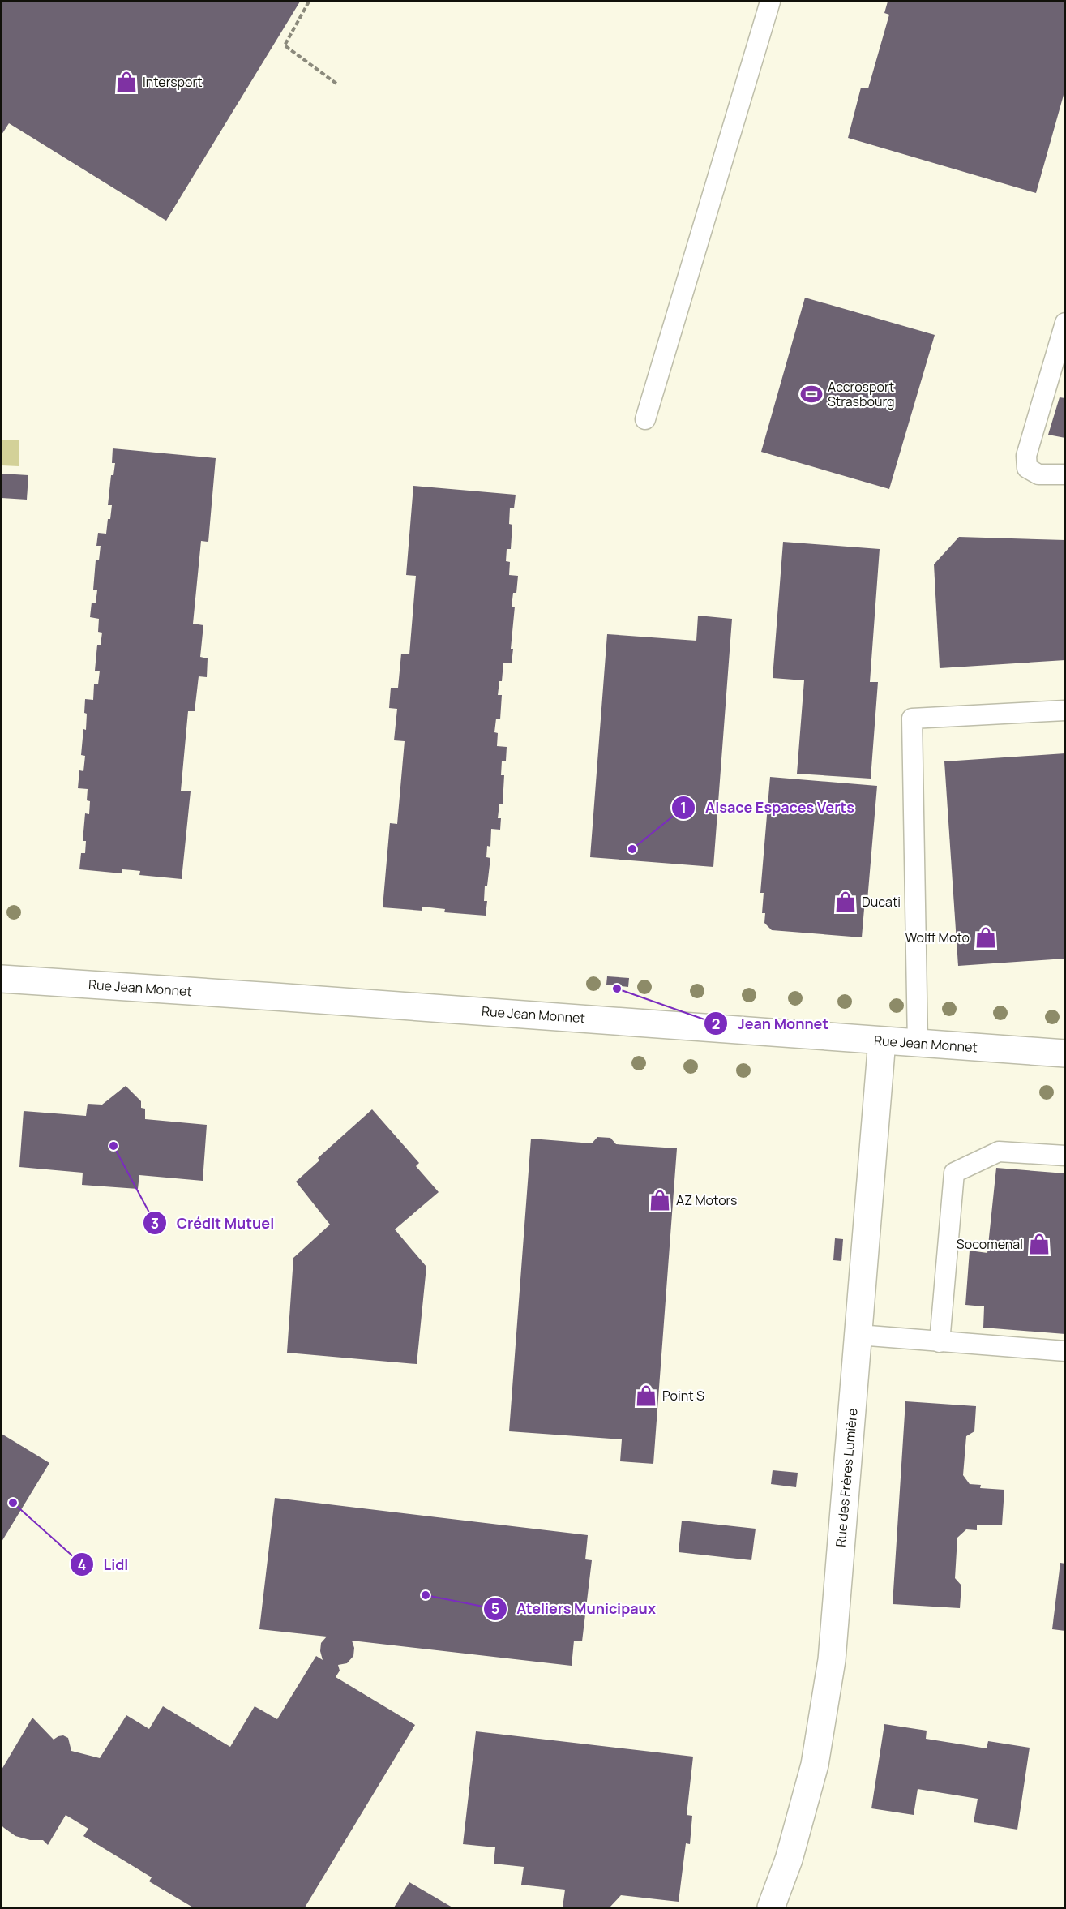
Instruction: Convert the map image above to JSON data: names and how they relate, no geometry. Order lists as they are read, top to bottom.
{
  "streets": {
    "street": ["Rue Jean Monnet", "Rue des Frères Lumière"]
  },
  "crossings": [
    ["Rue Jean Monnet", "Rue des Frères Lumière"]
  ],
  "places": {
    "shop": [
      "Intersport",
      "Ducati",
      "Wolff Moto",
      "AZ Motors",
      "Socomenal",
      "Point S"
    ],
    "sports": ["Accrosport Strasbourg"],
    "other": [
      "Alsace Espaces Verts",
      "Jean Monnet",
      "Crédit Mutuel",
      "Lidl",
      "Ateliers Municipaux"
    ]
  }
}
